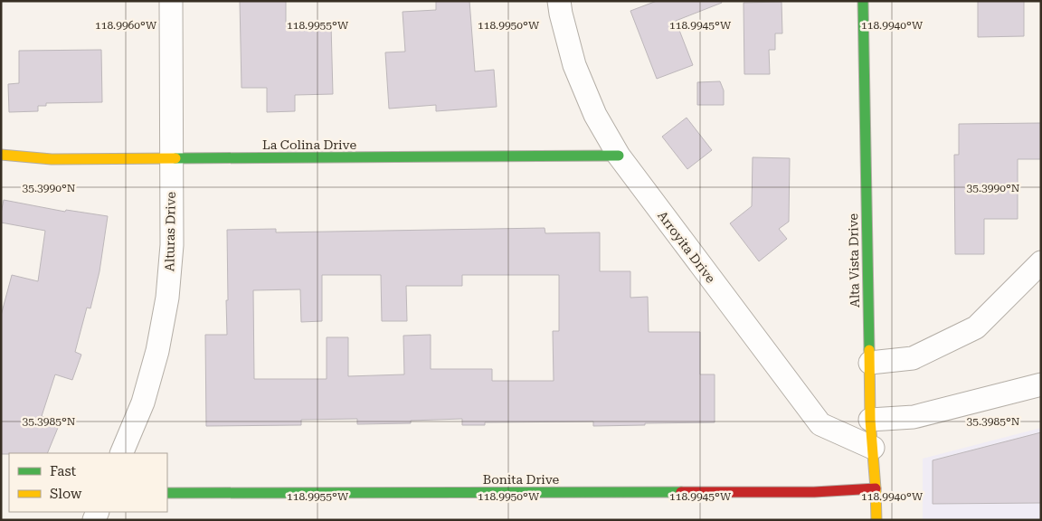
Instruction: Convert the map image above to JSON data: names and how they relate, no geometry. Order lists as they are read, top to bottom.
{
  "streets": {
    "street": [
      "La Colina Drive",
      "Alturas Drive",
      "Arroyita Drive",
      "Alta Vista Drive",
      "Bonita Drive"
    ]
  },
  "crossings": [
    ["La Colina Drive", "Alturas Drive"],
    ["La Colina Drive", "Arroyita Drive"],
    ["Arroyita Drive", "Alta Vista Drive"],
    ["Alta Vista Drive", "Bonita Drive"]
  ],
  "legend": ["Fast", "Slow"],
  "coordinates": [
    "118.9960°W",
    "118.9955°W",
    "118.9950°W",
    "118.9945°W",
    "118.9940°W",
    "35.3990°N",
    "35.3985°N"
  ]
}
